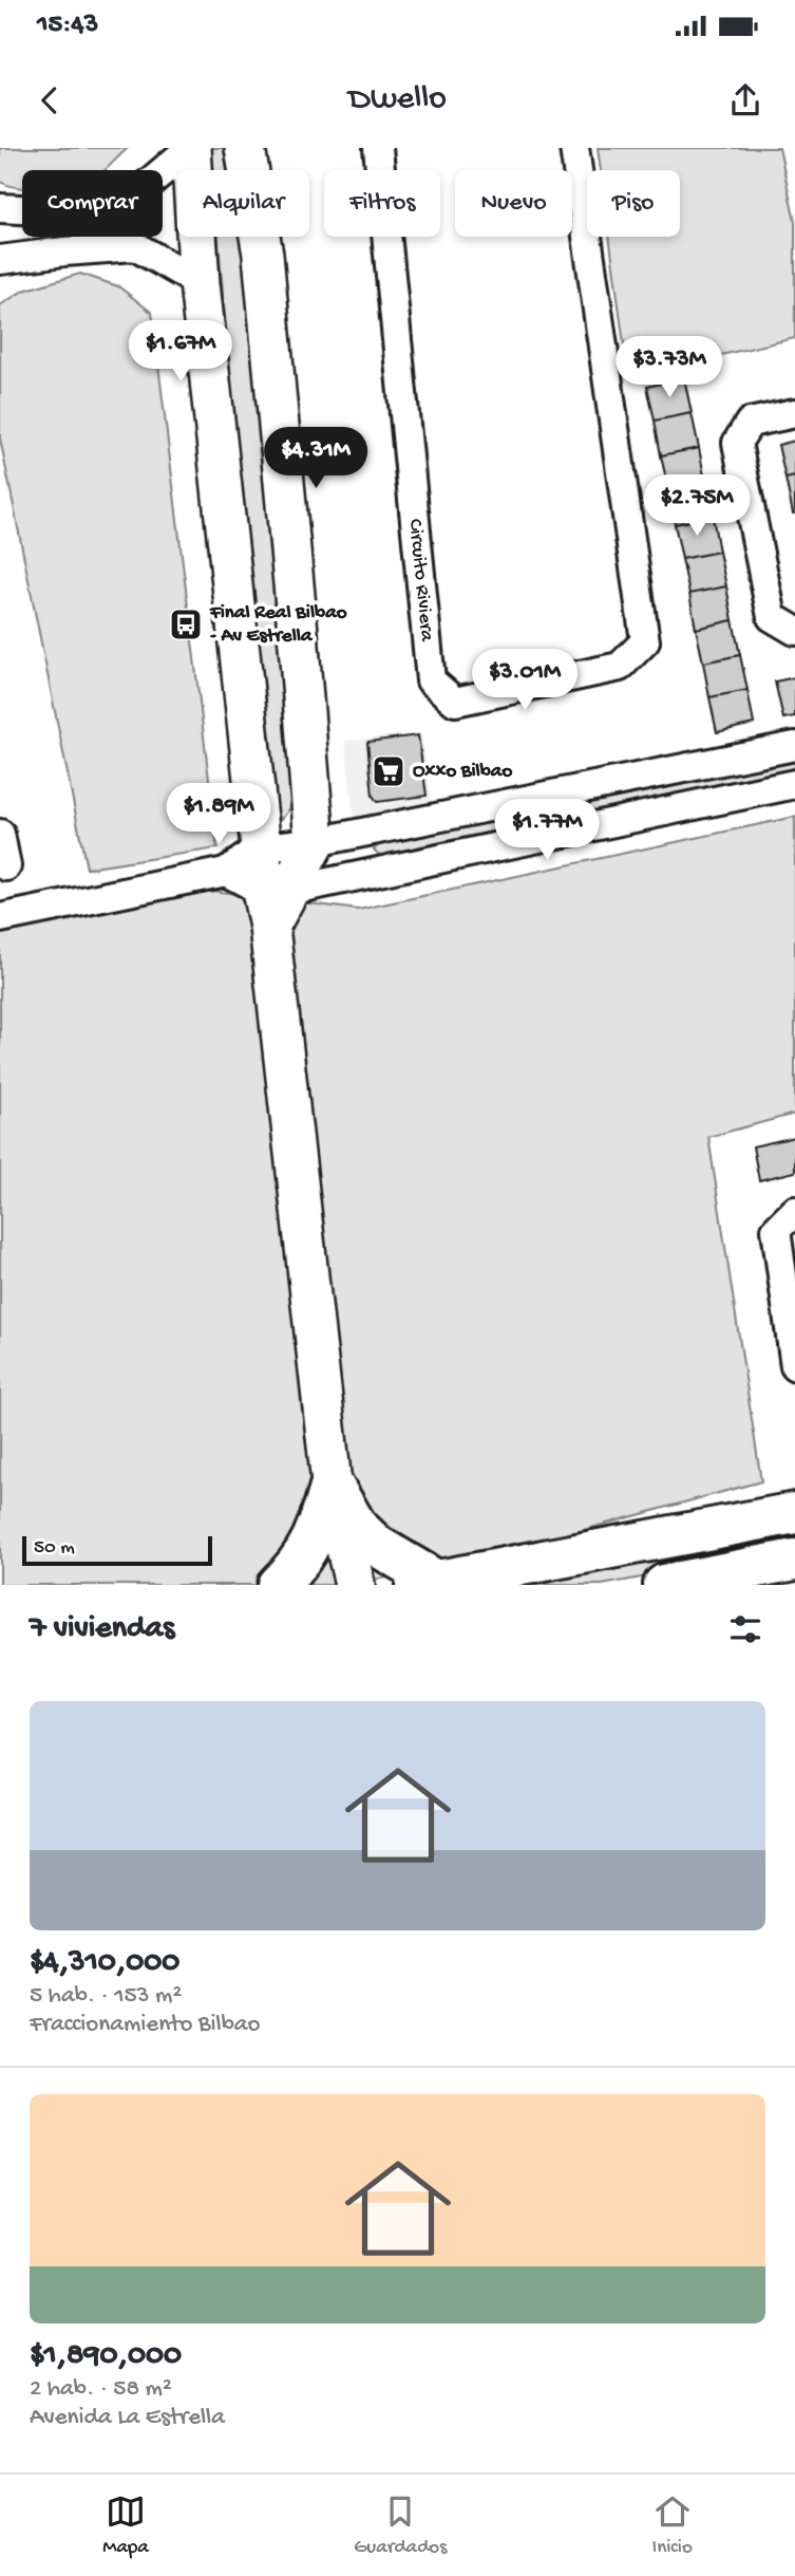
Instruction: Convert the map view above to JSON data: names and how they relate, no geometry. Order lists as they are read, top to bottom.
{
  "streets": {
    "street": ["Circuito Riviera"]
  },
  "places": {
    "bus stop": ["Final Real Bilbao - Av Estrella"],
    "supermarket": ["Oxxo Bilbao"]
  },
  "scale_bar": "50 m",
  "page": {
    "status": "15:43",
    "header": "Dwello",
    "chip": [
      "Comprar",
      "Alquilar",
      "Filtros",
      "Nuevo",
      "Piso"
    ],
    "price": [
      "$1.67M",
      "$3.73M",
      "$4.31M",
      "$2.75M",
      "$3.01M",
      "$1.89M",
      "$1.77M"
    ],
    "scale": "50 m",
    "heading": "7 viviendas",
    "list": [
      {
        "name": "$4,310,000",
        "note": "5 hab. · 153 m² · Fraccionamiento Bilbao"
      },
      {
        "name": "$1,890,000",
        "note": "2 hab. · 58 m² · Avenida La Estrella"
      }
    ],
    "tabs": ["Mapa", "Guardados", "Inicio"]
  }
}
